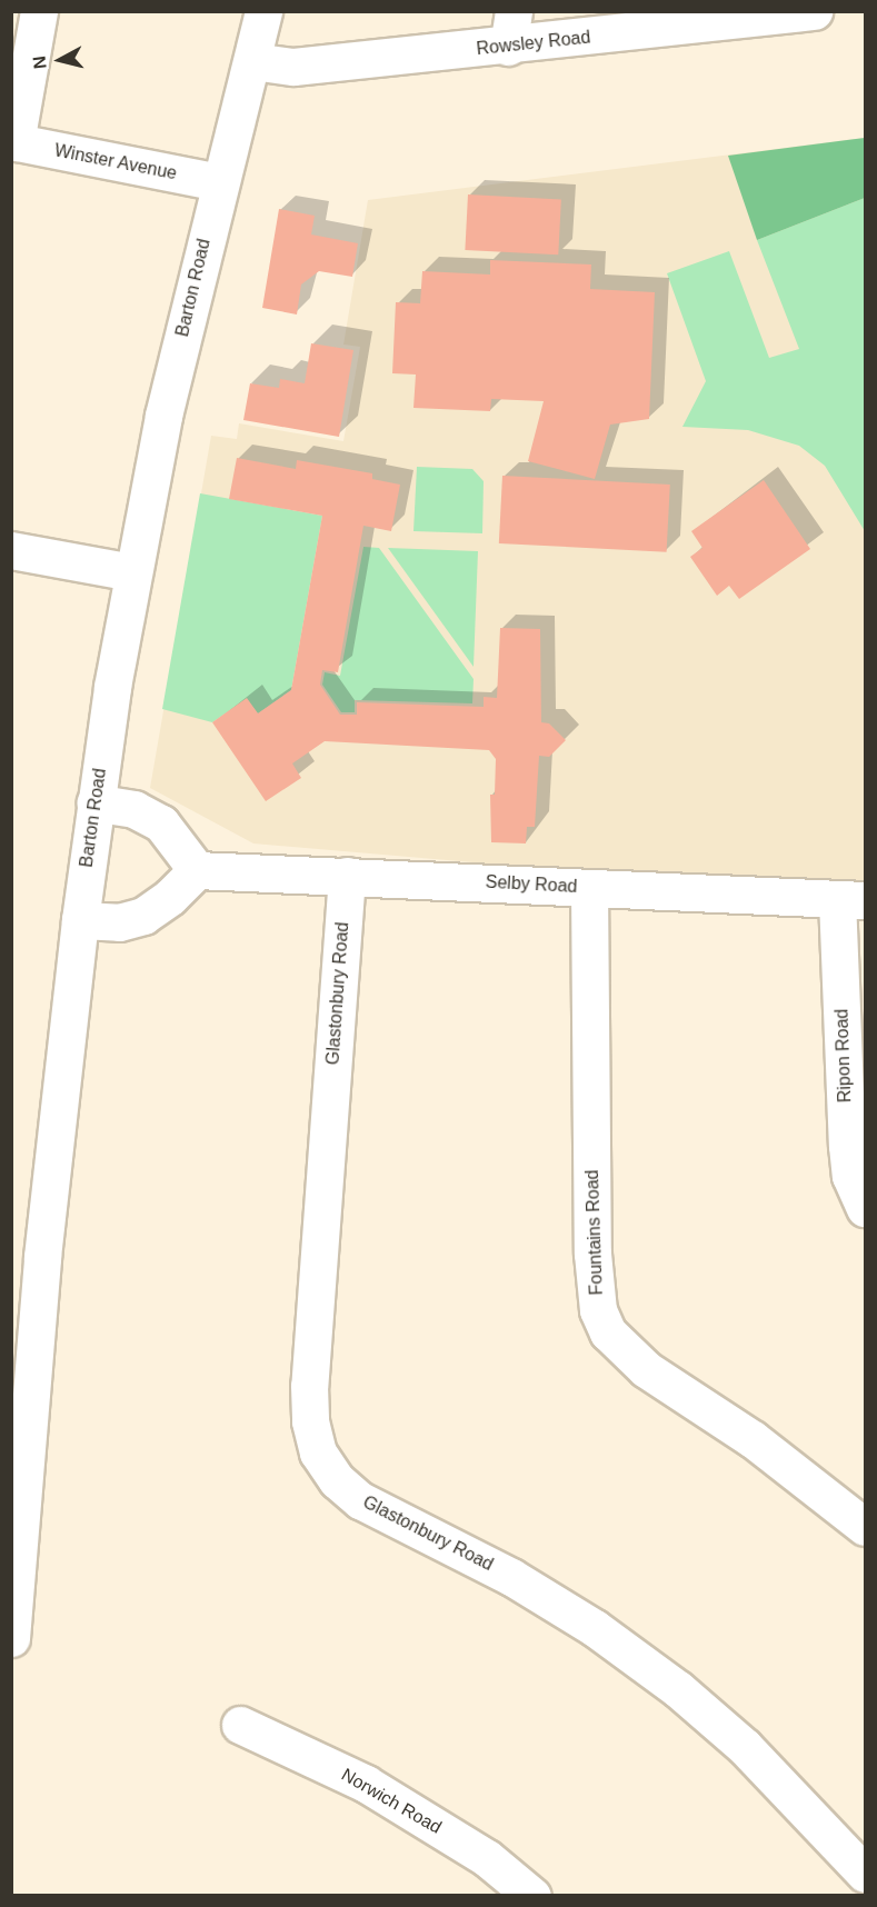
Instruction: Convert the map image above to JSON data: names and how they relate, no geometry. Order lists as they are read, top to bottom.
{
  "streets": {
    "street": [
      "Rowsley Road",
      "Winster Avenue",
      "Barton Road",
      "Selby Road",
      "Glastonbury Road",
      "Ripon Road",
      "Fountains Road",
      "Norwich Road"
    ]
  },
  "crossings": [
    ["Rowsley Road", "Barton Road"],
    ["Winster Avenue", "Barton Road"],
    ["Selby Road", "Glastonbury Road"],
    ["Selby Road", "Ripon Road"],
    ["Selby Road", "Fountains Road"]
  ],
  "north": "left"
}
